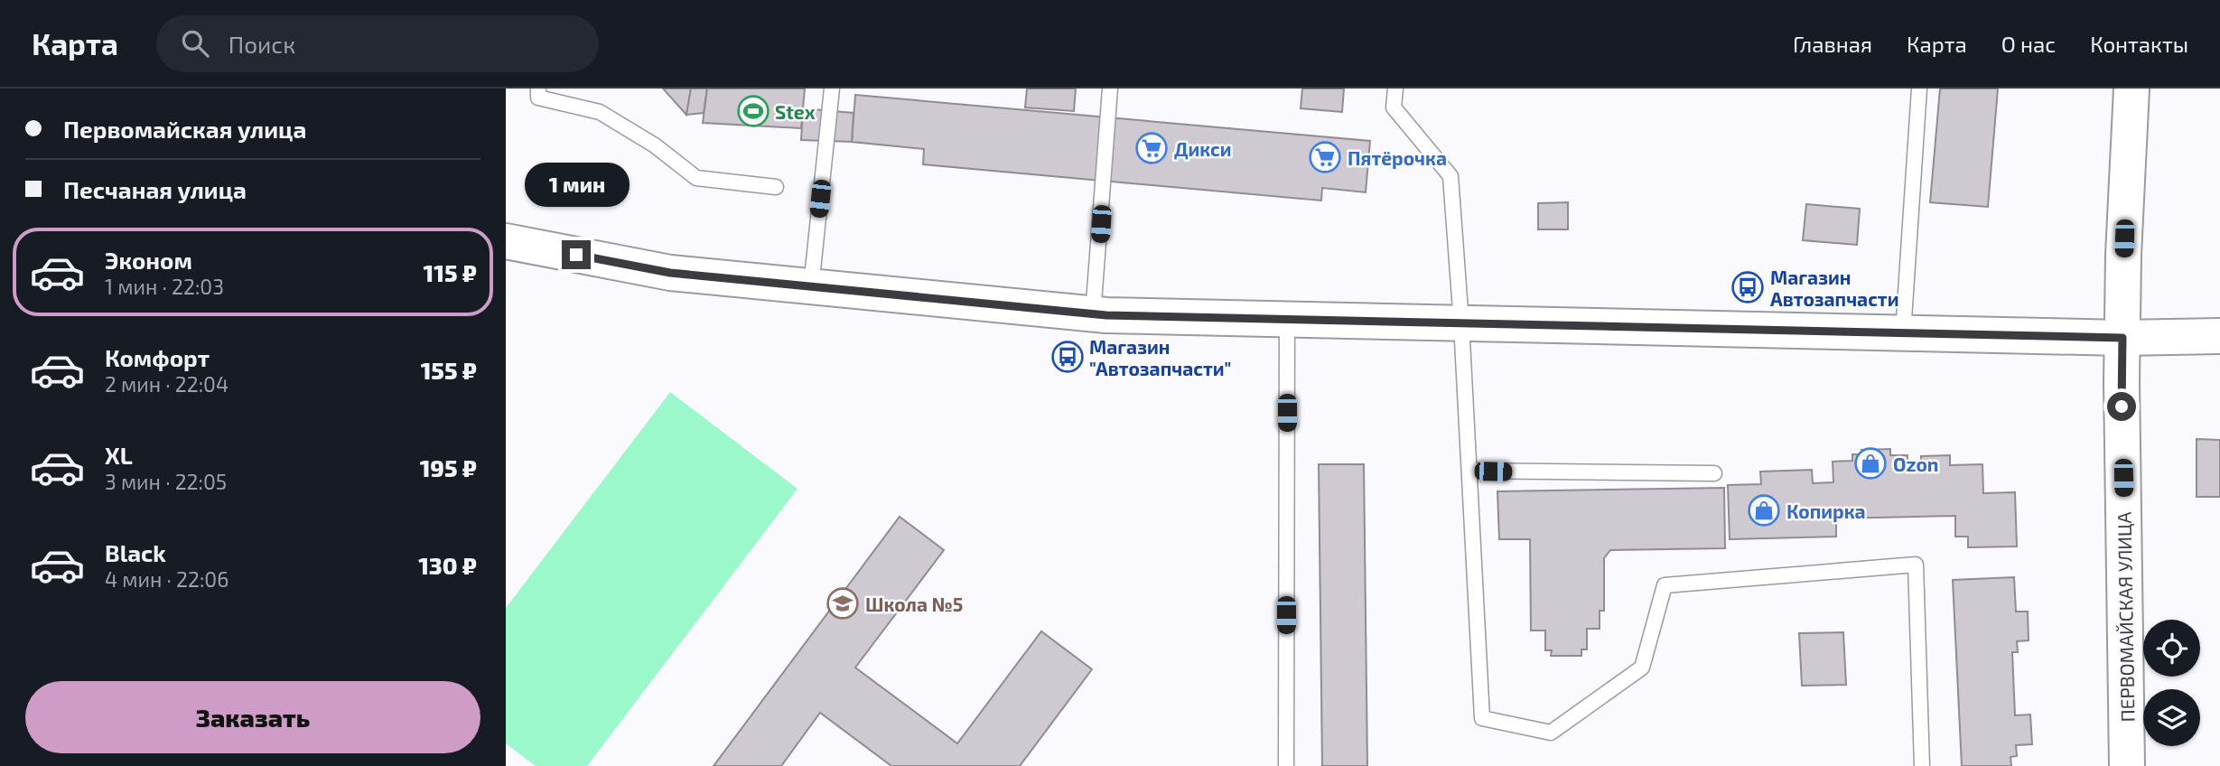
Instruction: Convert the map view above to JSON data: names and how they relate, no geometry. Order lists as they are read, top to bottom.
{
  "streets": {
    "street": ["ПЕРВОМАЙСКАЯ УЛИЦА"]
  },
  "places": {
    "sports": ["Stex"],
    "supermarket": ["Дикси", "Пятёрочка"],
    "bus stop": ["Магазин Автозапчасти", "Магазин \"Автозапчасти\""],
    "shop": ["Ozon", "Копирка"],
    "school or university": ["Школа №5"]
  },
  "page": {
    "header": "Карта",
    "search": "Поиск",
    "nav": [
      "Главная",
      "Карта",
      "О нас",
      "Контакты"
    ],
    "banner": ["Первомайская улица", "Песчаная улица"],
    "bubble": "1 мин",
    "list": [
      {
        "name": "Эконом",
        "note": "1 мин · 22:03",
        "value": "115 ₽"
      },
      {
        "name": "Комфорт",
        "note": "2 мин · 22:04",
        "value": "155 ₽"
      },
      {
        "name": "XL",
        "note": "3 мин · 22:05",
        "value": "195 ₽"
      },
      {
        "name": "Black",
        "note": "4 мин · 22:06",
        "value": "130 ₽"
      }
    ],
    "buttons": "Заказать"
  }
}
